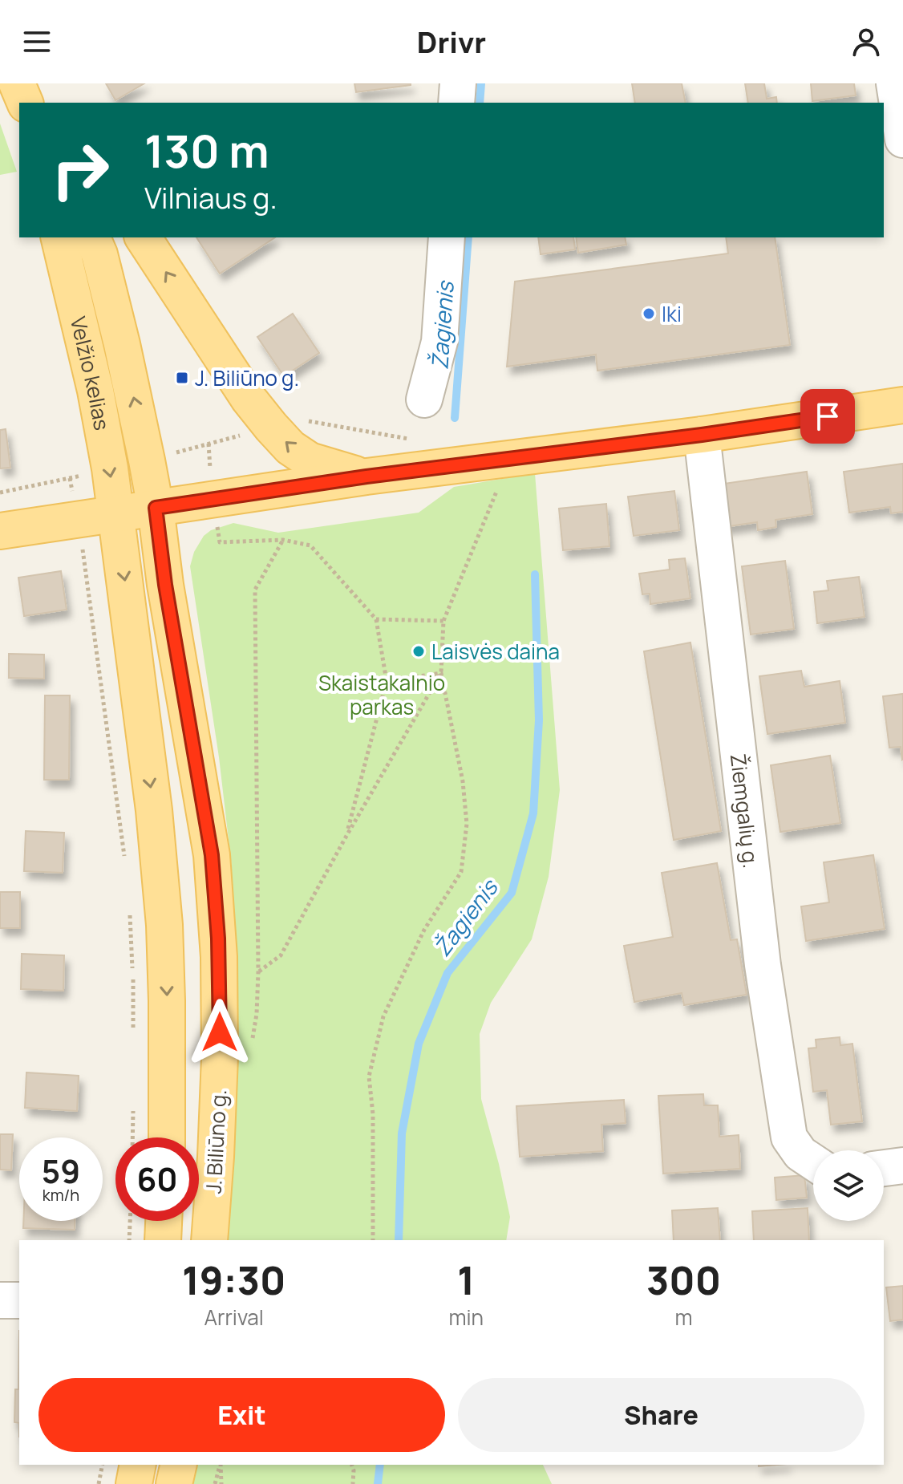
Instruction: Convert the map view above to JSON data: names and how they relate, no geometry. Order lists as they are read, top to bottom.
{
  "streets": {
    "main road": ["Velžio kelias", "J. Biliūno g."],
    "street": ["Žiemgalių g."]
  },
  "crossings": [
    ["Velžio kelias", "J. Biliūno g."]
  ],
  "water": ["Žagienis"],
  "parks": ["Skaistakalnio parkas"],
  "places": {
    "other": ["Iki", "Laisvės daina"],
    "transit": ["J. Biliūno g."]
  },
  "page": {
    "header": "Drivr",
    "turn": ["130 m", "Vilniaus g."],
    "speed": "59 km/h",
    "limit": "60",
    "eta": [
      "19:30",
      "Arrival",
      "1",
      "min",
      "300",
      "m"
    ],
    "buttons": ["Exit", "Share"]
  }
}
